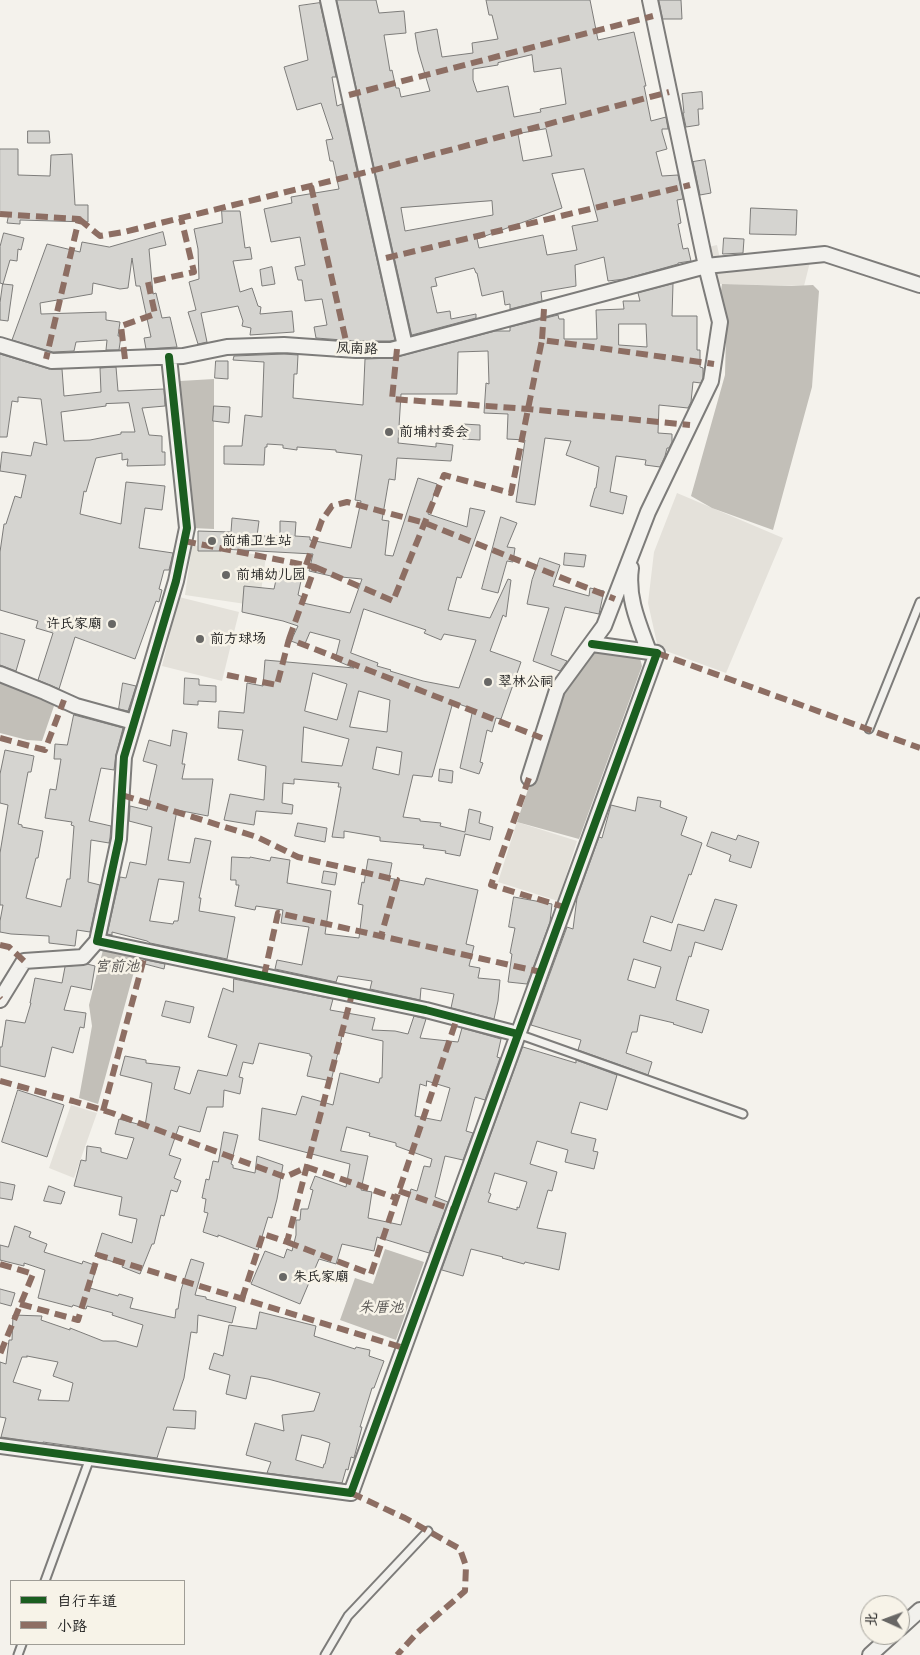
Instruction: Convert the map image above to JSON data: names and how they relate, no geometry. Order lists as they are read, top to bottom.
{
  "streets": {
    "street": ["凤南路"]
  },
  "water": ["宫前池", "朱厝池"],
  "places": [
    "前埔村委会",
    "前埔卫生站",
    "前埔幼儿园",
    "许氏家廟",
    "前方球场",
    "翠林公祠",
    "朱氏家廟"
  ],
  "legend": ["自行车道", "小路"],
  "north": "left"
}
